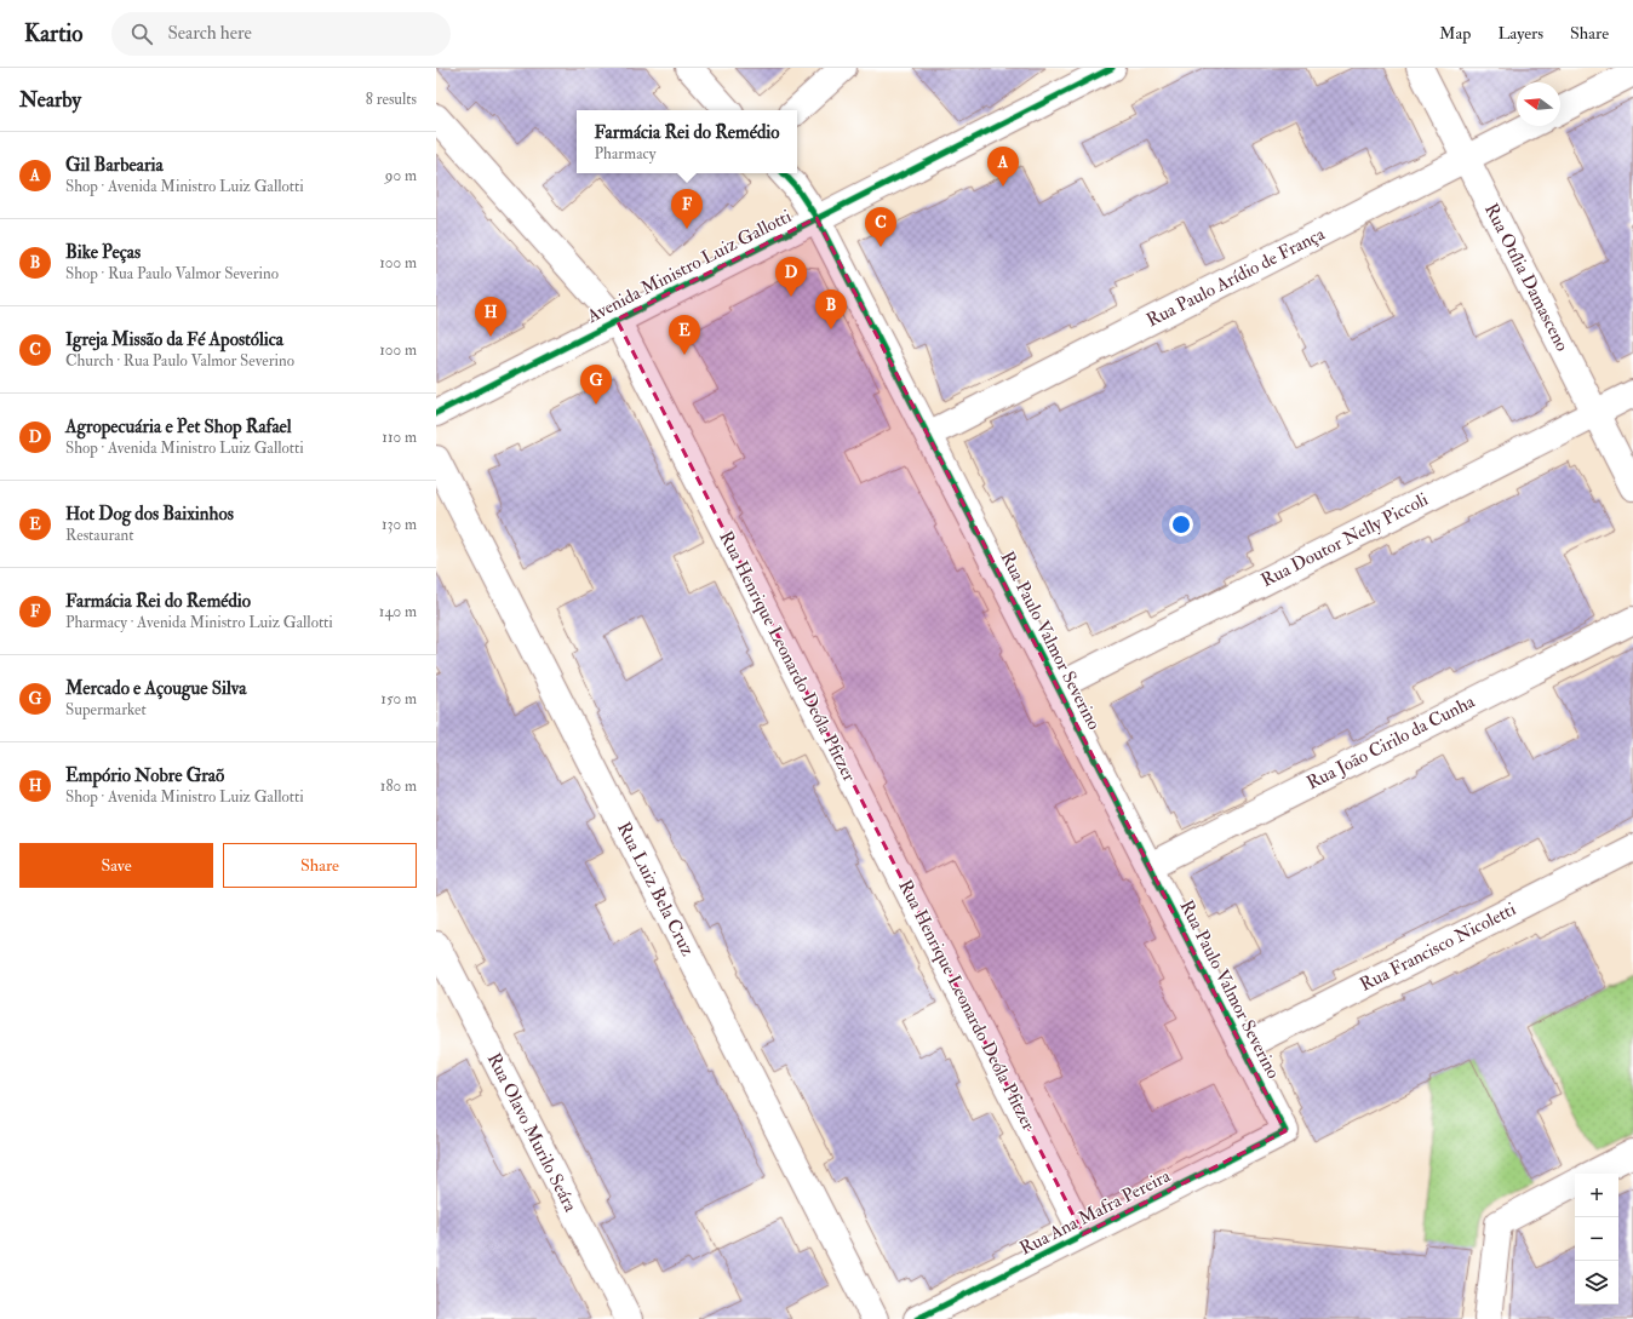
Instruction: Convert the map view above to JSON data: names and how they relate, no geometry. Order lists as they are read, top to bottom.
{
  "streets": {
    "street": [
      "Avenida Ministro Luiz Gallotti",
      "Rua Paulo Arídio de França",
      "Rua Otília Damasceno",
      "Rua Doutor Nelly Piccoli",
      "Rua Paulo Valmor Severino",
      "Rua Henrique Leonardo Deóla Pfitzer",
      "Rua João Cirilo da Cunha",
      "Rua Luiz Bela Cruz",
      "Rua Francisco Nicoletti",
      "Rua Olavo Murilo Seára",
      "Rua Ana Mafra Pereira"
    ]
  },
  "crossings": [
    ["Avenida Ministro Luiz Gallotti", "Rua Paulo Valmor Severino"],
    ["Avenida Ministro Luiz Gallotti", "Rua Henrique Leonardo Deóla Pfitzer"],
    ["Rua Paulo Arídio de França", "Rua Otília Damasceno"],
    ["Rua Paulo Arídio de França", "Rua Paulo Valmor Severino"],
    ["Rua Otília Damasceno", "Rua Doutor Nelly Piccoli"],
    ["Rua Doutor Nelly Piccoli", "Rua Paulo Valmor Severino"],
    ["Rua Paulo Valmor Severino", "Rua João Cirilo da Cunha"],
    ["Rua Paulo Valmor Severino", "Rua Francisco Nicoletti"],
    ["Rua Paulo Valmor Severino", "Rua Ana Mafra Pereira"],
    ["Rua Henrique Leonardo Deóla Pfitzer", "Rua Ana Mafra Pereira"]
  ],
  "north": "left",
  "page": {
    "header": "Kartio",
    "search": "Search here",
    "nav": ["Map", "Layers", "Share"],
    "heading": ["Nearby", "8 results"],
    "popup": ["Farmácia Rei do Remédio", "Pharmacy"],
    "list": [
      {
        "mark": "A",
        "name": "Gil Barbearia",
        "note": "Shop · Avenida Ministro Luiz Gallotti",
        "value": "90 m"
      },
      {
        "mark": "B",
        "name": "Bike Peças",
        "note": "Shop · Rua Paulo Valmor Severino",
        "value": "100 m"
      },
      {
        "mark": "C",
        "name": "Igreja Missão da Fé Apostólica",
        "note": "Church · Rua Paulo Valmor Severino",
        "value": "100 m"
      },
      {
        "mark": "D",
        "name": "Agropecuária e Pet Shop Rafael",
        "note": "Shop · Avenida Ministro Luiz Gallotti",
        "value": "110 m"
      },
      {
        "mark": "E",
        "name": "Hot Dog dos Baixinhos",
        "note": "Restaurant",
        "value": "130 m"
      },
      {
        "mark": "F",
        "name": "Farmácia Rei do Remédio",
        "note": "Pharmacy · Avenida Ministro Luiz Gallotti",
        "value": "140 m"
      },
      {
        "mark": "G",
        "name": "Mercado e Açougue Silva",
        "note": "Supermarket",
        "value": "150 m"
      },
      {
        "mark": "H",
        "name": "Empório Nobre Graõ",
        "note": "Shop · Avenida Ministro Luiz Gallotti",
        "value": "180 m"
      }
    ],
    "pins": [
      "A",
      "F",
      "C",
      "D",
      "B",
      "H",
      "E",
      "G"
    ],
    "buttons": ["Save", "Share"],
    "map_buttons": ["+", "−"]
  }
}
